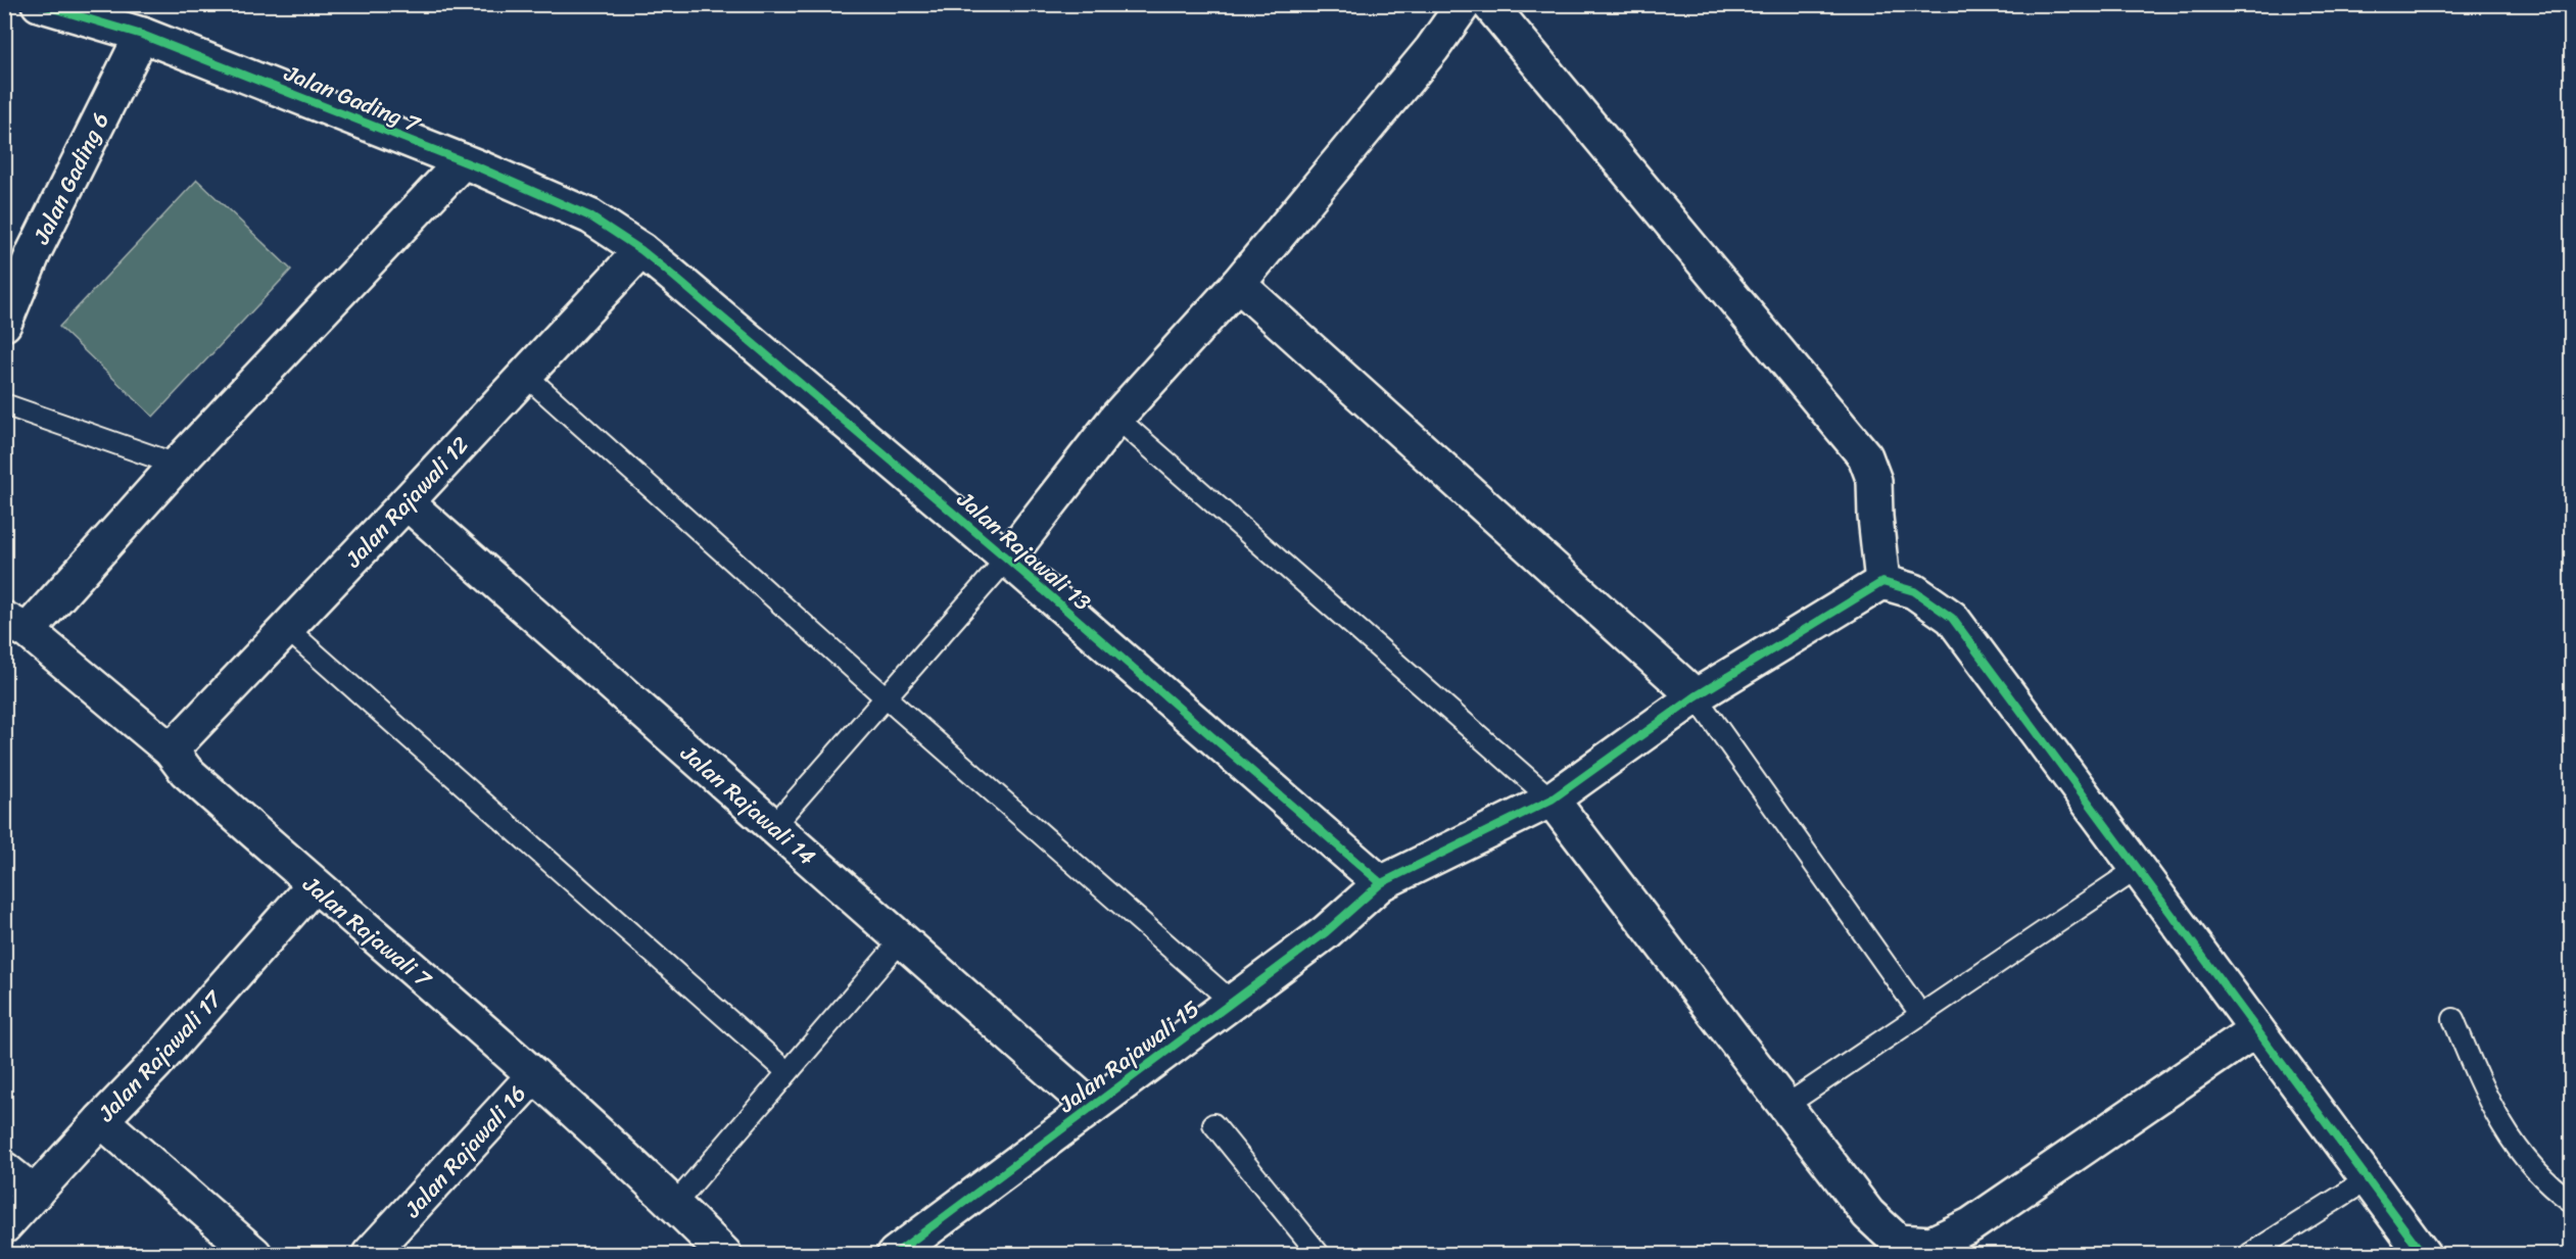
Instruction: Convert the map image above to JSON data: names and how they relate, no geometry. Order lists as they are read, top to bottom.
{
  "streets": {
    "street": [
      "Jalan Gading 7",
      "Jalan Gading 6",
      "Jalan Rajawali 12",
      "Jalan Rajawali 13",
      "Jalan Rajawali 14",
      "Jalan Rajawali 7",
      "Jalan Rajawali 17",
      "Jalan Rajawali 15",
      "Jalan Rajawali 16"
    ]
  },
  "crossings": [
    ["Jalan Gading 7", "Jalan Gading 6"],
    ["Jalan Gading 7", "Jalan Rajawali 12"],
    ["Jalan Gading 7", "Jalan Rajawali 13"],
    ["Jalan Rajawali 12", "Jalan Rajawali 13"],
    ["Jalan Rajawali 12", "Jalan Rajawali 14"],
    ["Jalan Rajawali 12", "Jalan Rajawali 7"],
    ["Jalan Rajawali 13", "Jalan Rajawali 15"],
    ["Jalan Rajawali 14", "Jalan Rajawali 15"],
    ["Jalan Rajawali 7", "Jalan Rajawali 17"],
    ["Jalan Rajawali 7", "Jalan Rajawali 16"]
  ]
}
